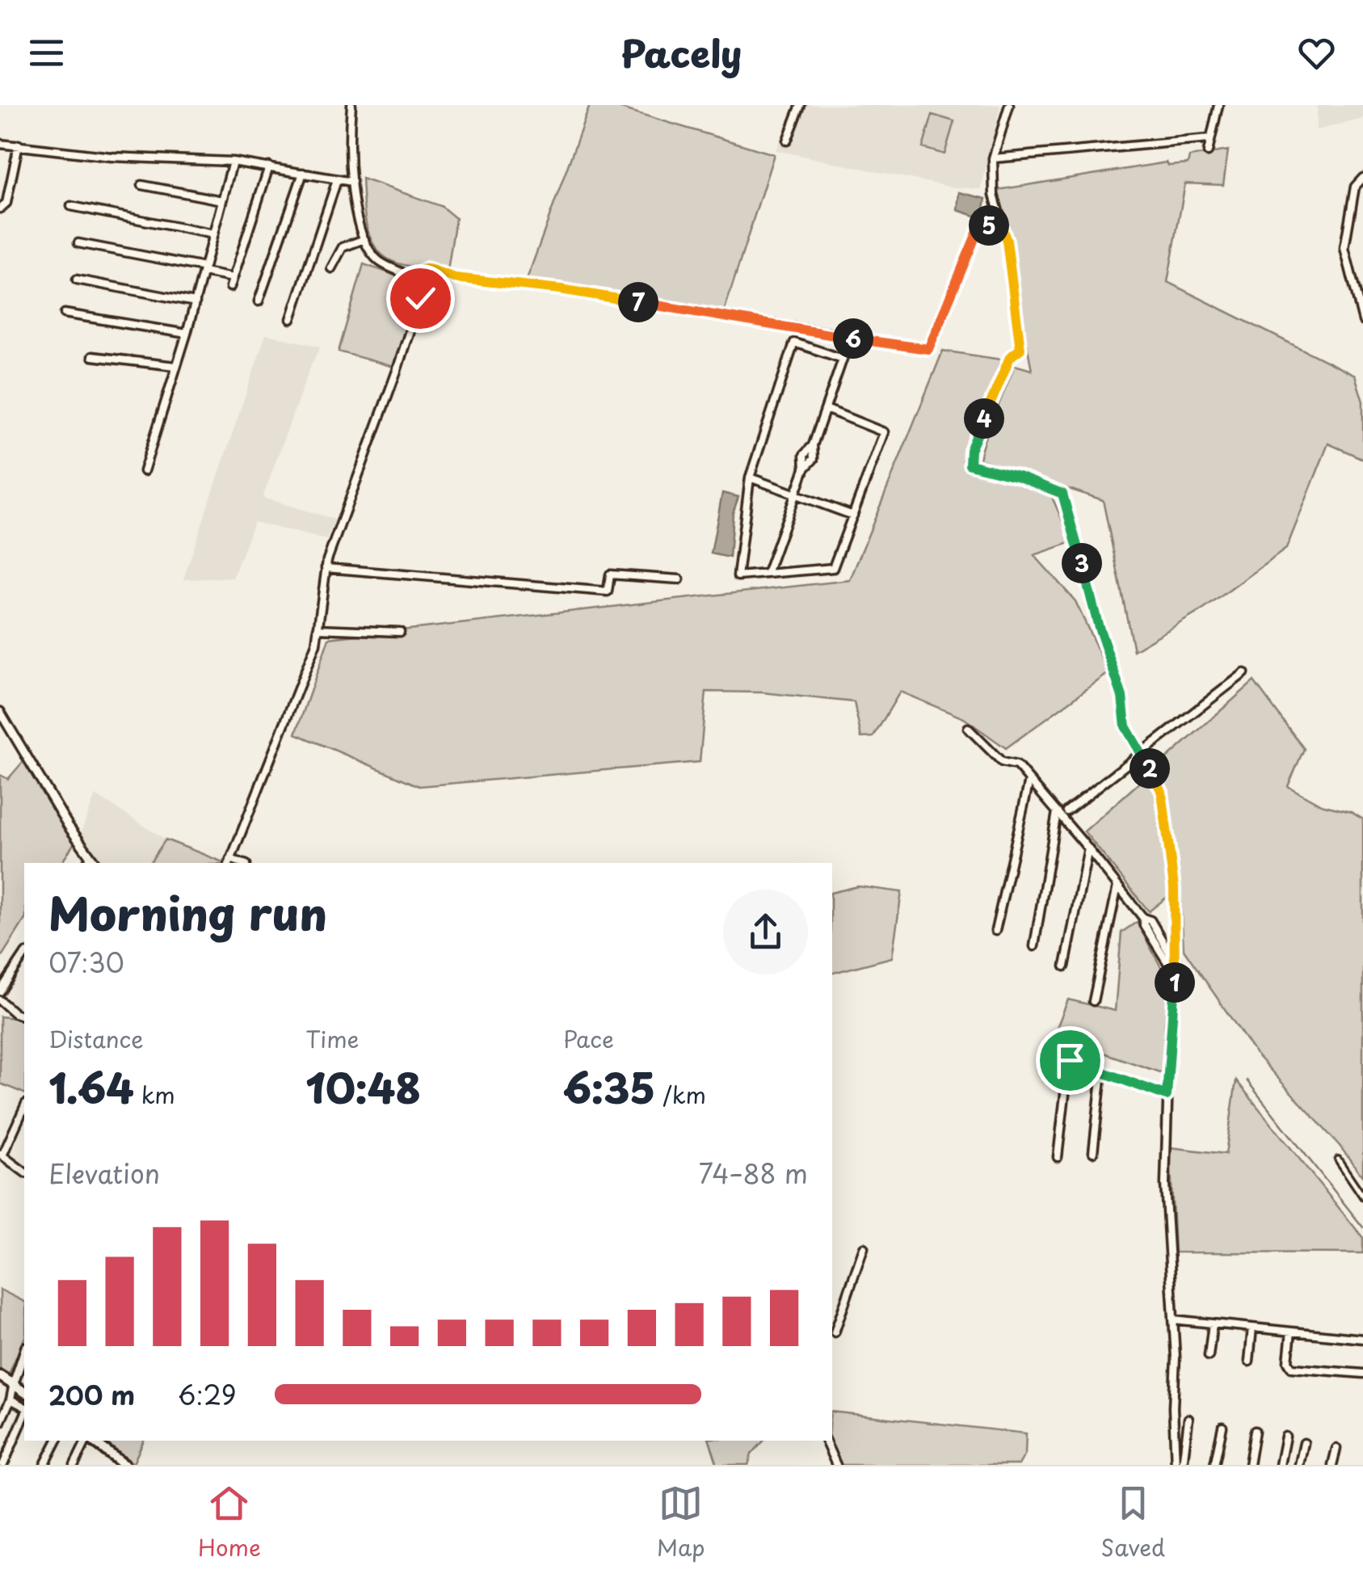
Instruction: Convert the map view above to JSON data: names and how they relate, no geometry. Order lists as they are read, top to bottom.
{
  "page": {
    "header": "Pacely",
    "pins": [
      "5",
      "7",
      "6",
      "4",
      "3",
      "2",
      "1"
    ],
    "heading": ["Morning run", "07:30"],
    "stats": [
      ["Distance", "1.64 km"],
      ["Time", "10:48"],
      ["Pace", "6:35 /km"]
    ],
    "chart": ["Elevation", "74–88 m"],
    "list": [
      {
        "name": "200 m",
        "note": "6:29"
      }
    ],
    "tabs": ["Home", "Map", "Saved"]
  }
}
